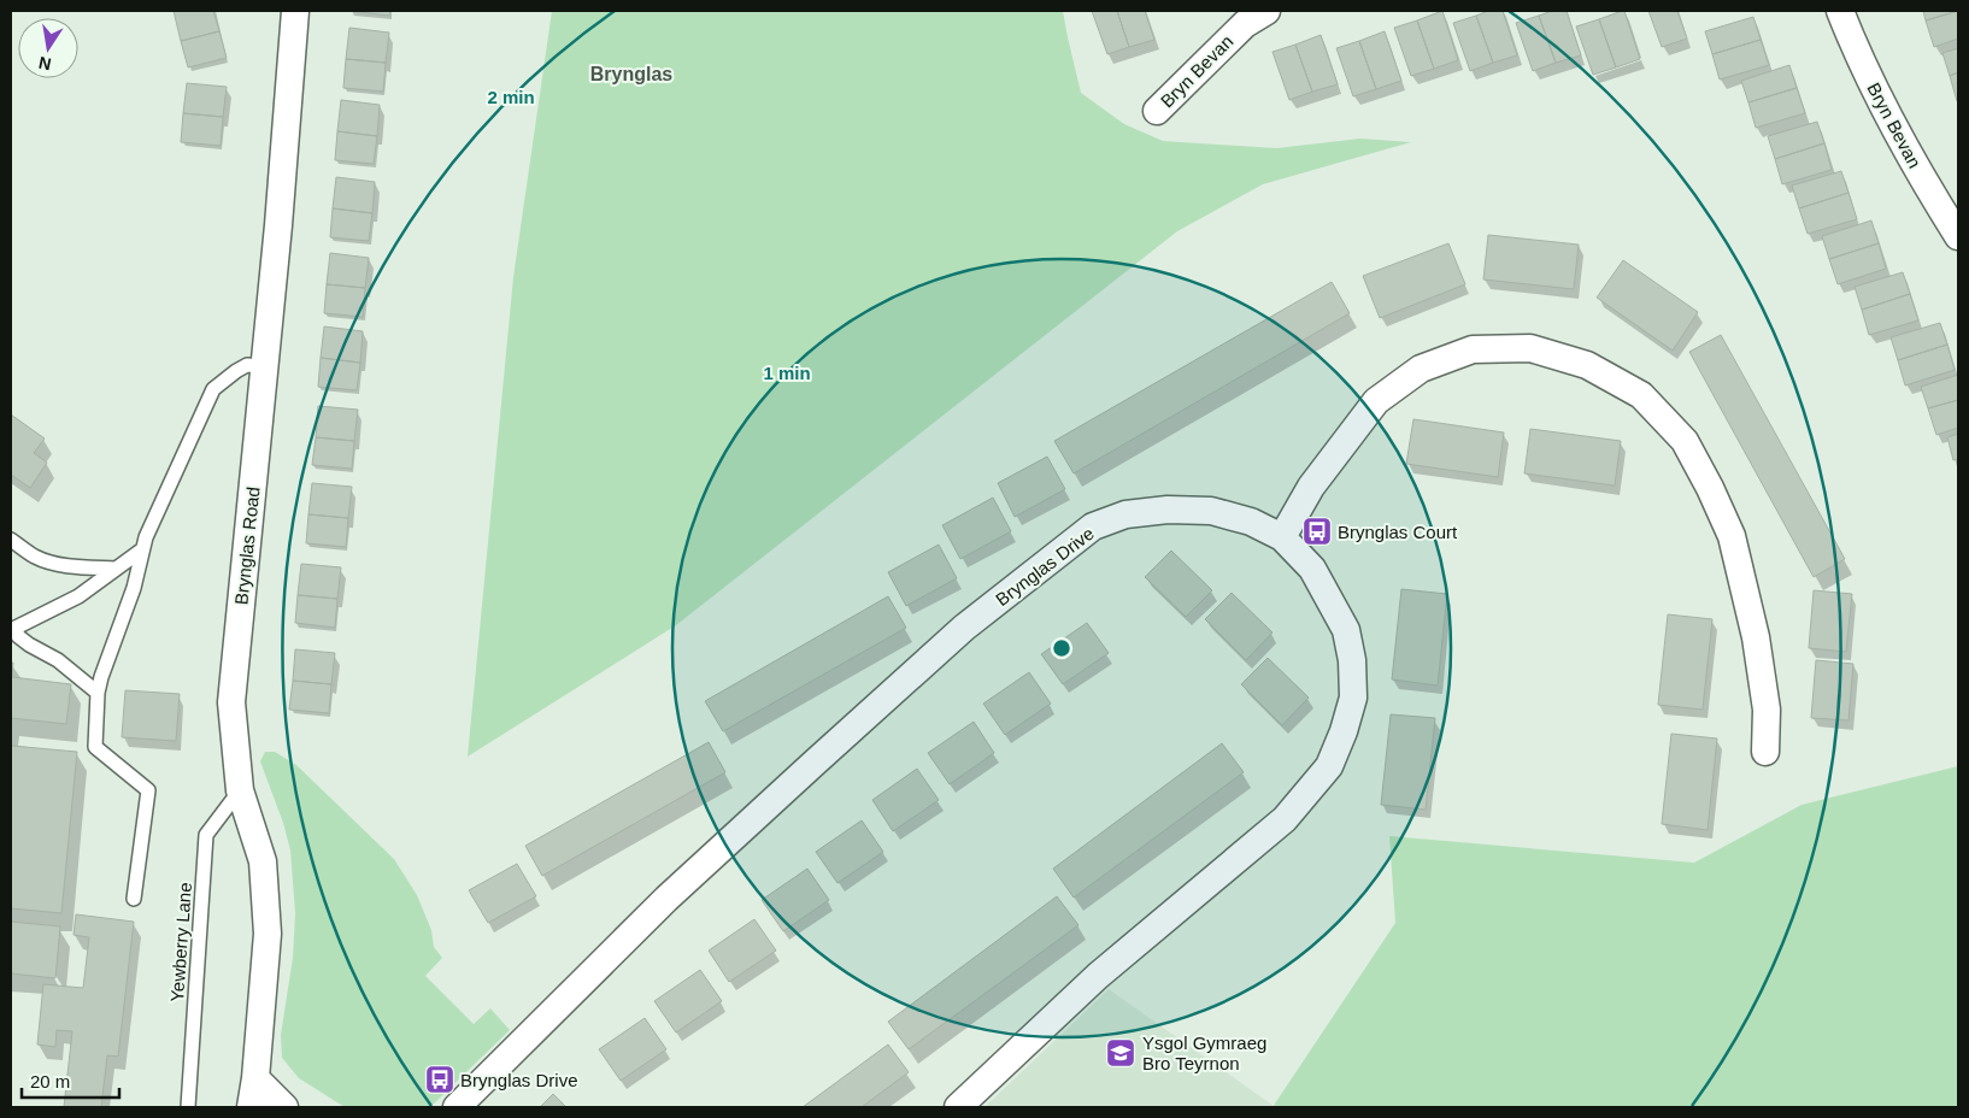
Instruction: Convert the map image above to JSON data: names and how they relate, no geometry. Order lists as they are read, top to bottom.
{
  "streets": {
    "street": ["Bryn Bevan", "Brynglas Road", "Brynglas Drive"],
    "lane": ["Yewberry Lane"]
  },
  "crossings": [
    ["Brynglas Road", "Yewberry Lane"]
  ],
  "districts": ["Brynglas"],
  "places": {
    "bus stop": ["Brynglas Court", "Brynglas Drive"],
    "school or university": ["Ysgol Gymraeg Bro Teyrnon"]
  },
  "scale_bar": "20 m",
  "north": "bottom",
  "rings": ["2 min", "1 min"]
}
